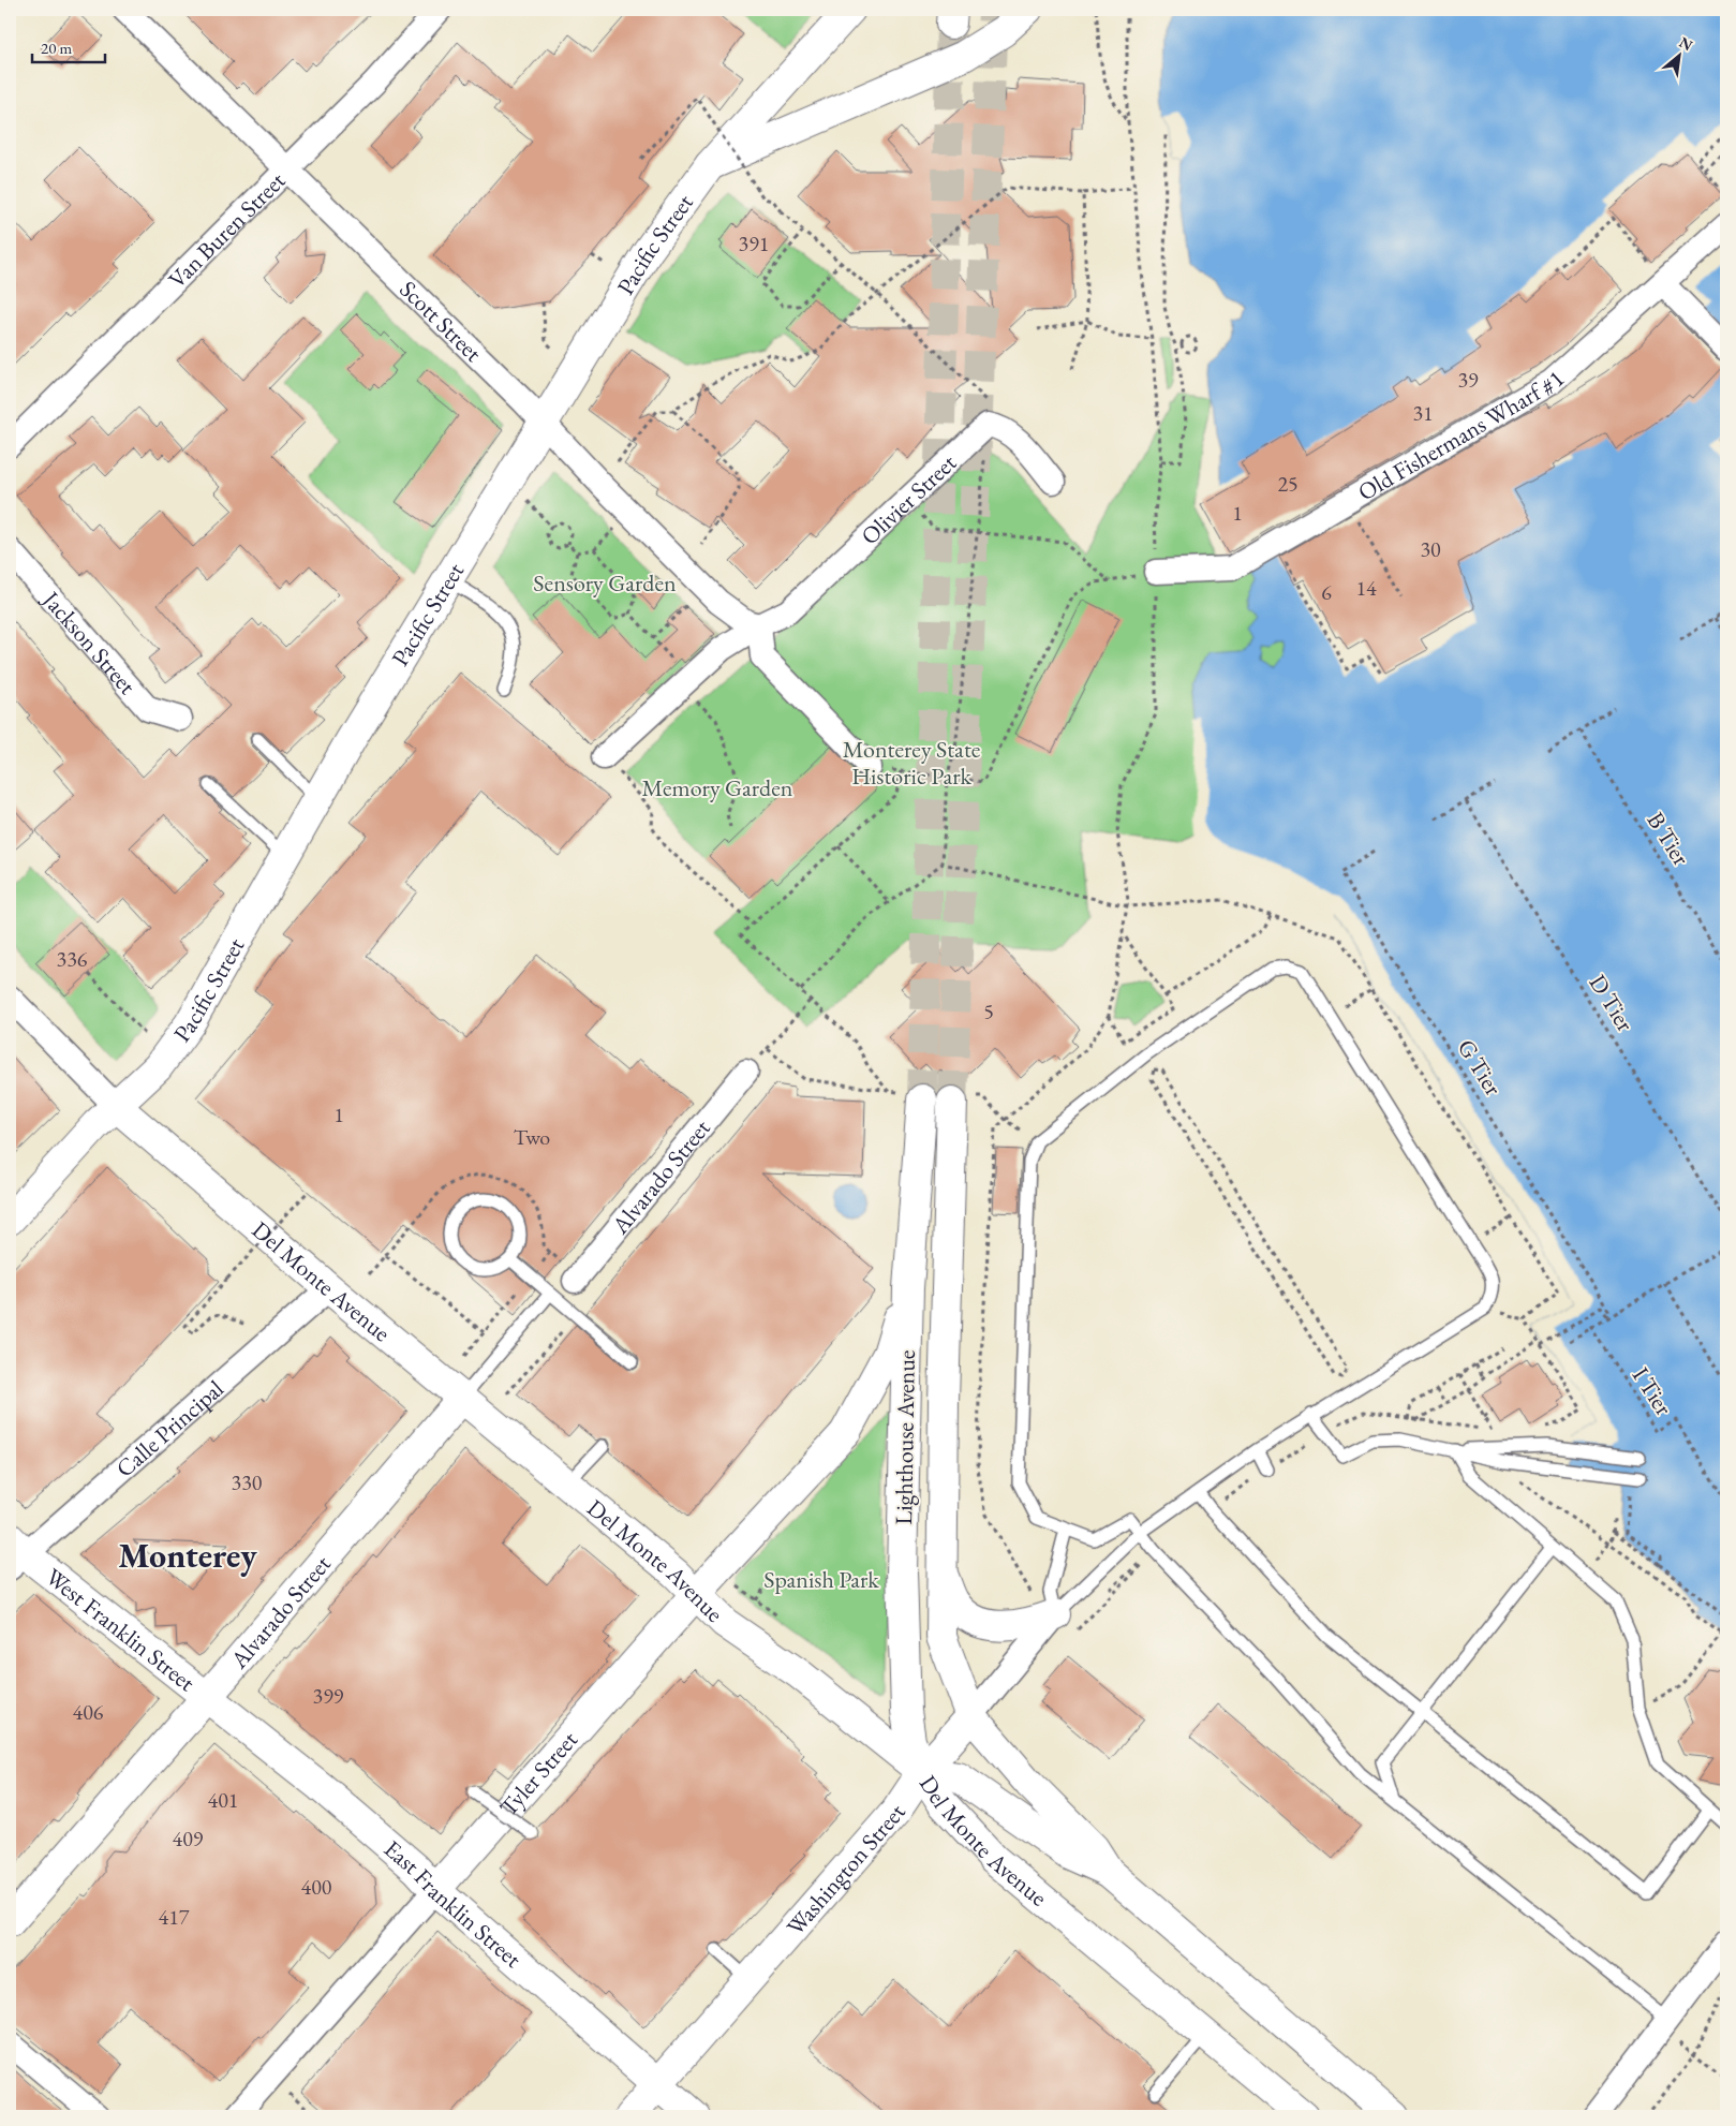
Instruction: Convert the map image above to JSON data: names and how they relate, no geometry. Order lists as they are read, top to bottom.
{
  "streets": {
    "main road": [
      "Pacific Street",
      "Alvarado Street",
      "Del Monte Avenue",
      "Lighthouse Avenue",
      "West Franklin Street",
      "Tyler Street",
      "Washington Street",
      "East Franklin Street"
    ],
    "street": [
      "Van Buren Street",
      "Scott Street",
      "Old Fishermans Wharf #1",
      "Olivier Street",
      "Jackson Street",
      "Calle Principal"
    ],
    "path": [
      "B Tier",
      "D Tier",
      "G Tier",
      "I Tier"
    ]
  },
  "crossings": [
    ["Van Buren Street", "Scott Street"],
    ["Pacific Street", "Scott Street"],
    ["Pacific Street", "Del Monte Avenue"],
    ["Scott Street", "Olivier Street"],
    ["Alvarado Street", "Del Monte Avenue"],
    ["Alvarado Street", "West Franklin Street"],
    ["Alvarado Street", "East Franklin Street"],
    ["Del Monte Avenue", "Calle Principal"],
    ["Del Monte Avenue", "Lighthouse Avenue"],
    ["Del Monte Avenue", "Tyler Street"],
    ["Del Monte Avenue", "Washington Street"],
    ["Calle Principal", "West Franklin Street"],
    ["Lighthouse Avenue", "Tyler Street"],
    ["Lighthouse Avenue", "Washington Street"],
    ["West Franklin Street", "East Franklin Street"],
    ["Tyler Street", "East Franklin Street"],
    ["Washington Street", "East Franklin Street"]
  ],
  "districts": ["Monterey"],
  "parks": [
    "Sensory Garden",
    "Monterey State Historic Park",
    "Memory Garden",
    "Spanish Park"
  ],
  "house_numbers": [
    "391",
    "39",
    "31",
    "25",
    "1",
    "30",
    "14",
    "6",
    "336",
    "5",
    "1",
    "Two",
    "330",
    "399",
    "406",
    "401",
    "409",
    "400",
    "417"
  ],
  "scale_bar": "20 m",
  "north": "top right"
}
